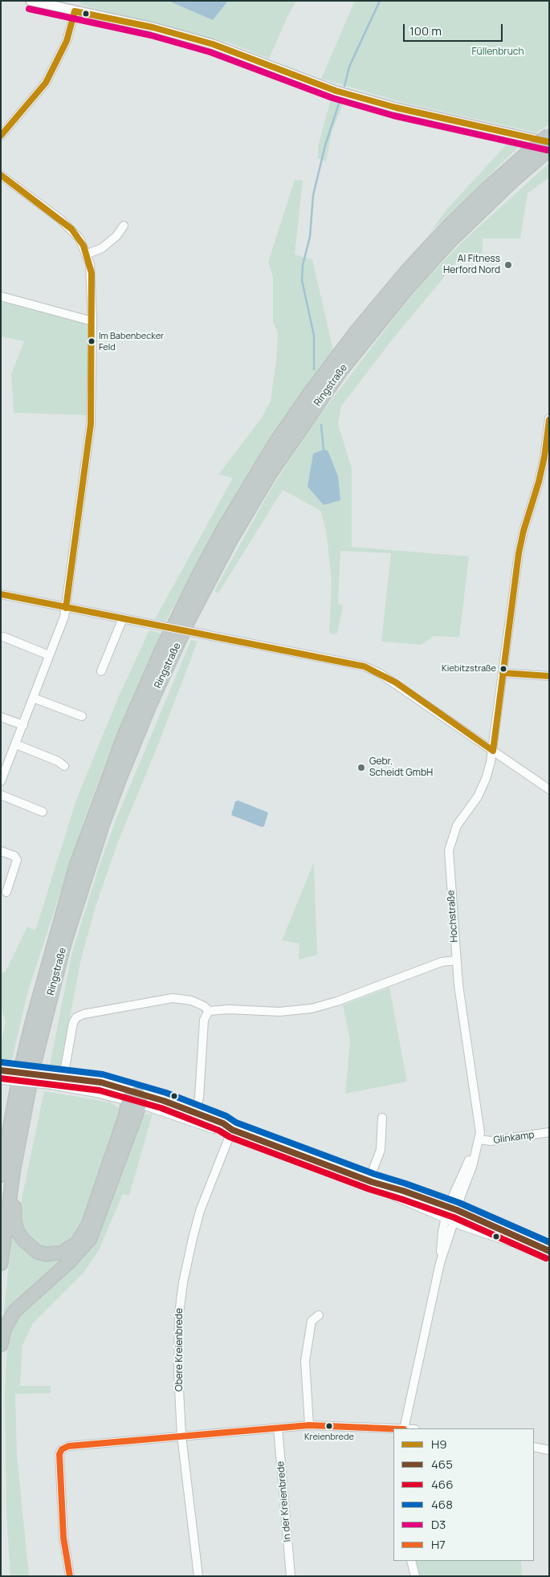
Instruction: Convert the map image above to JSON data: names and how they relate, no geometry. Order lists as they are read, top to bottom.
{
  "streets": {
    "highway": ["Ringstraße"],
    "street": [
      "Hochstraße",
      "Glinkamp",
      "Obere Kreienbrede",
      "In der Kreienbrede"
    ]
  },
  "crossings": [
    ["Hochstraße", "Glinkamp"]
  ],
  "parks": ["Füllenbruch"],
  "places": [
    "AI Fitness Herford Nord",
    "Im Babenbecker Feld",
    "Kiebitzstraße",
    "Gebr. Scheidt GmbH",
    "Kreienbrede"
  ],
  "lines": [
    "transit line D3",
    "transit line H9",
    "transit line 468",
    "transit line 465",
    "transit line 466",
    "transit line H7"
  ],
  "legend": [
    "H9",
    "465",
    "466",
    "468",
    "D3",
    "H7"
  ],
  "scale_bar": "100 m"
}
